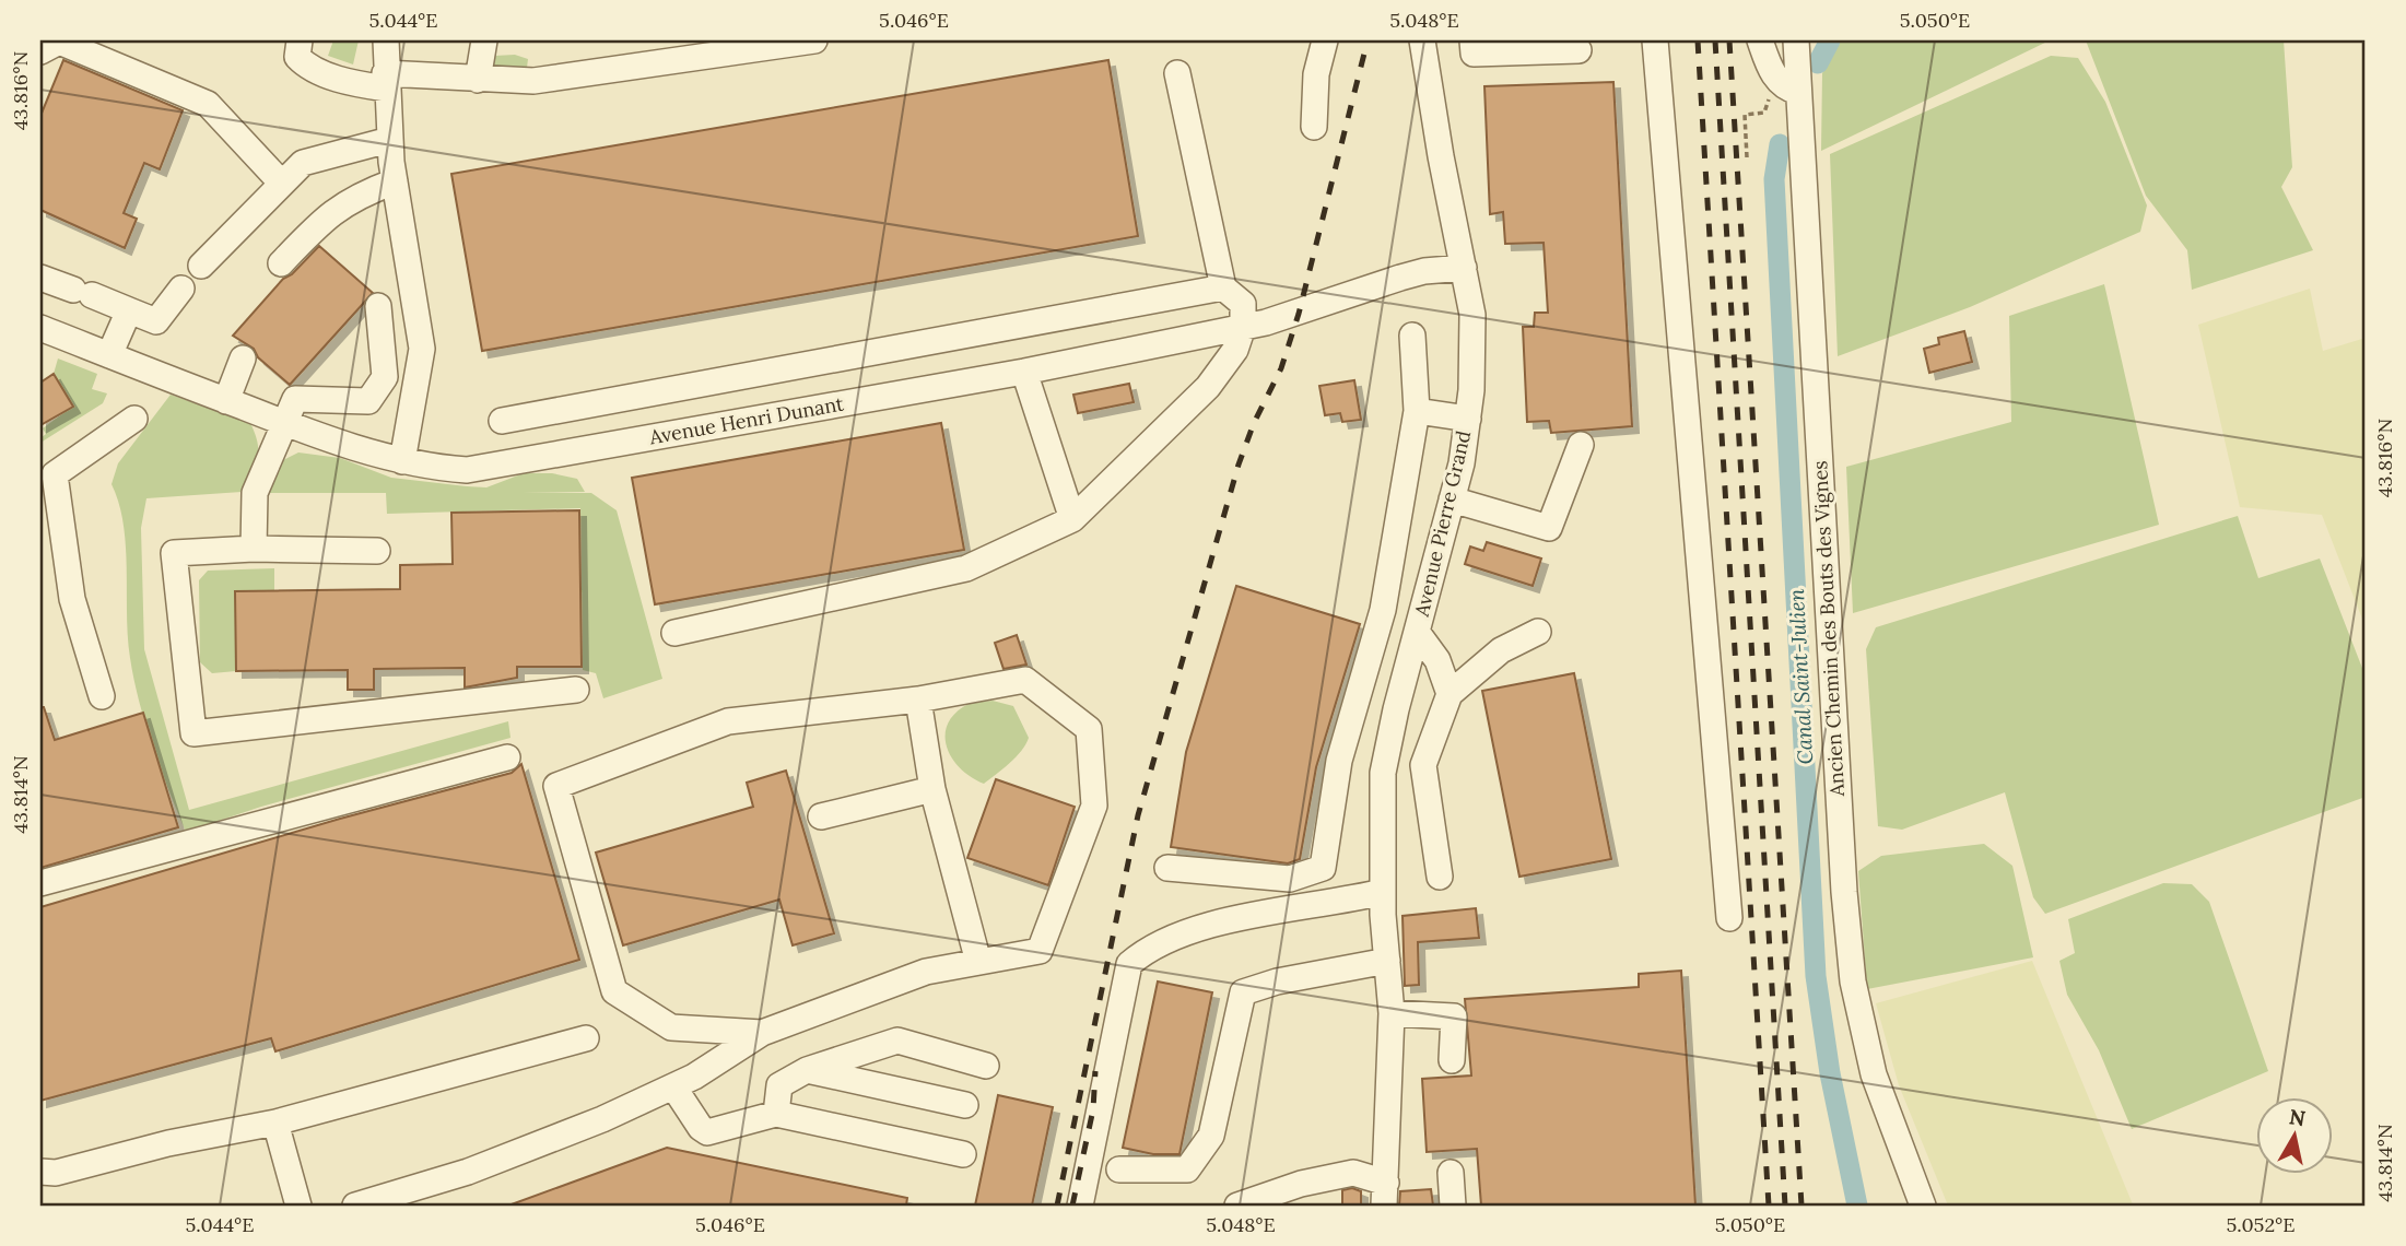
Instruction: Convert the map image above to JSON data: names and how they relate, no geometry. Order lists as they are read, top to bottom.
{
  "streets": {
    "street": ["Avenue Henri Dunant", "Avenue Pierre Grand", "Ancien Chemin des Bouts des Vignes"]
  },
  "crossings": [
    ["Avenue Henri Dunant", "Avenue Pierre Grand"]
  ],
  "water": ["Canal Saint-Julien"],
  "north": "top",
  "coordinates": [
    "5.044°E",
    "5.046°E",
    "5.048°E",
    "5.050°E",
    "43.816°N",
    "43.814°N",
    "5.052°E"
  ]
}
